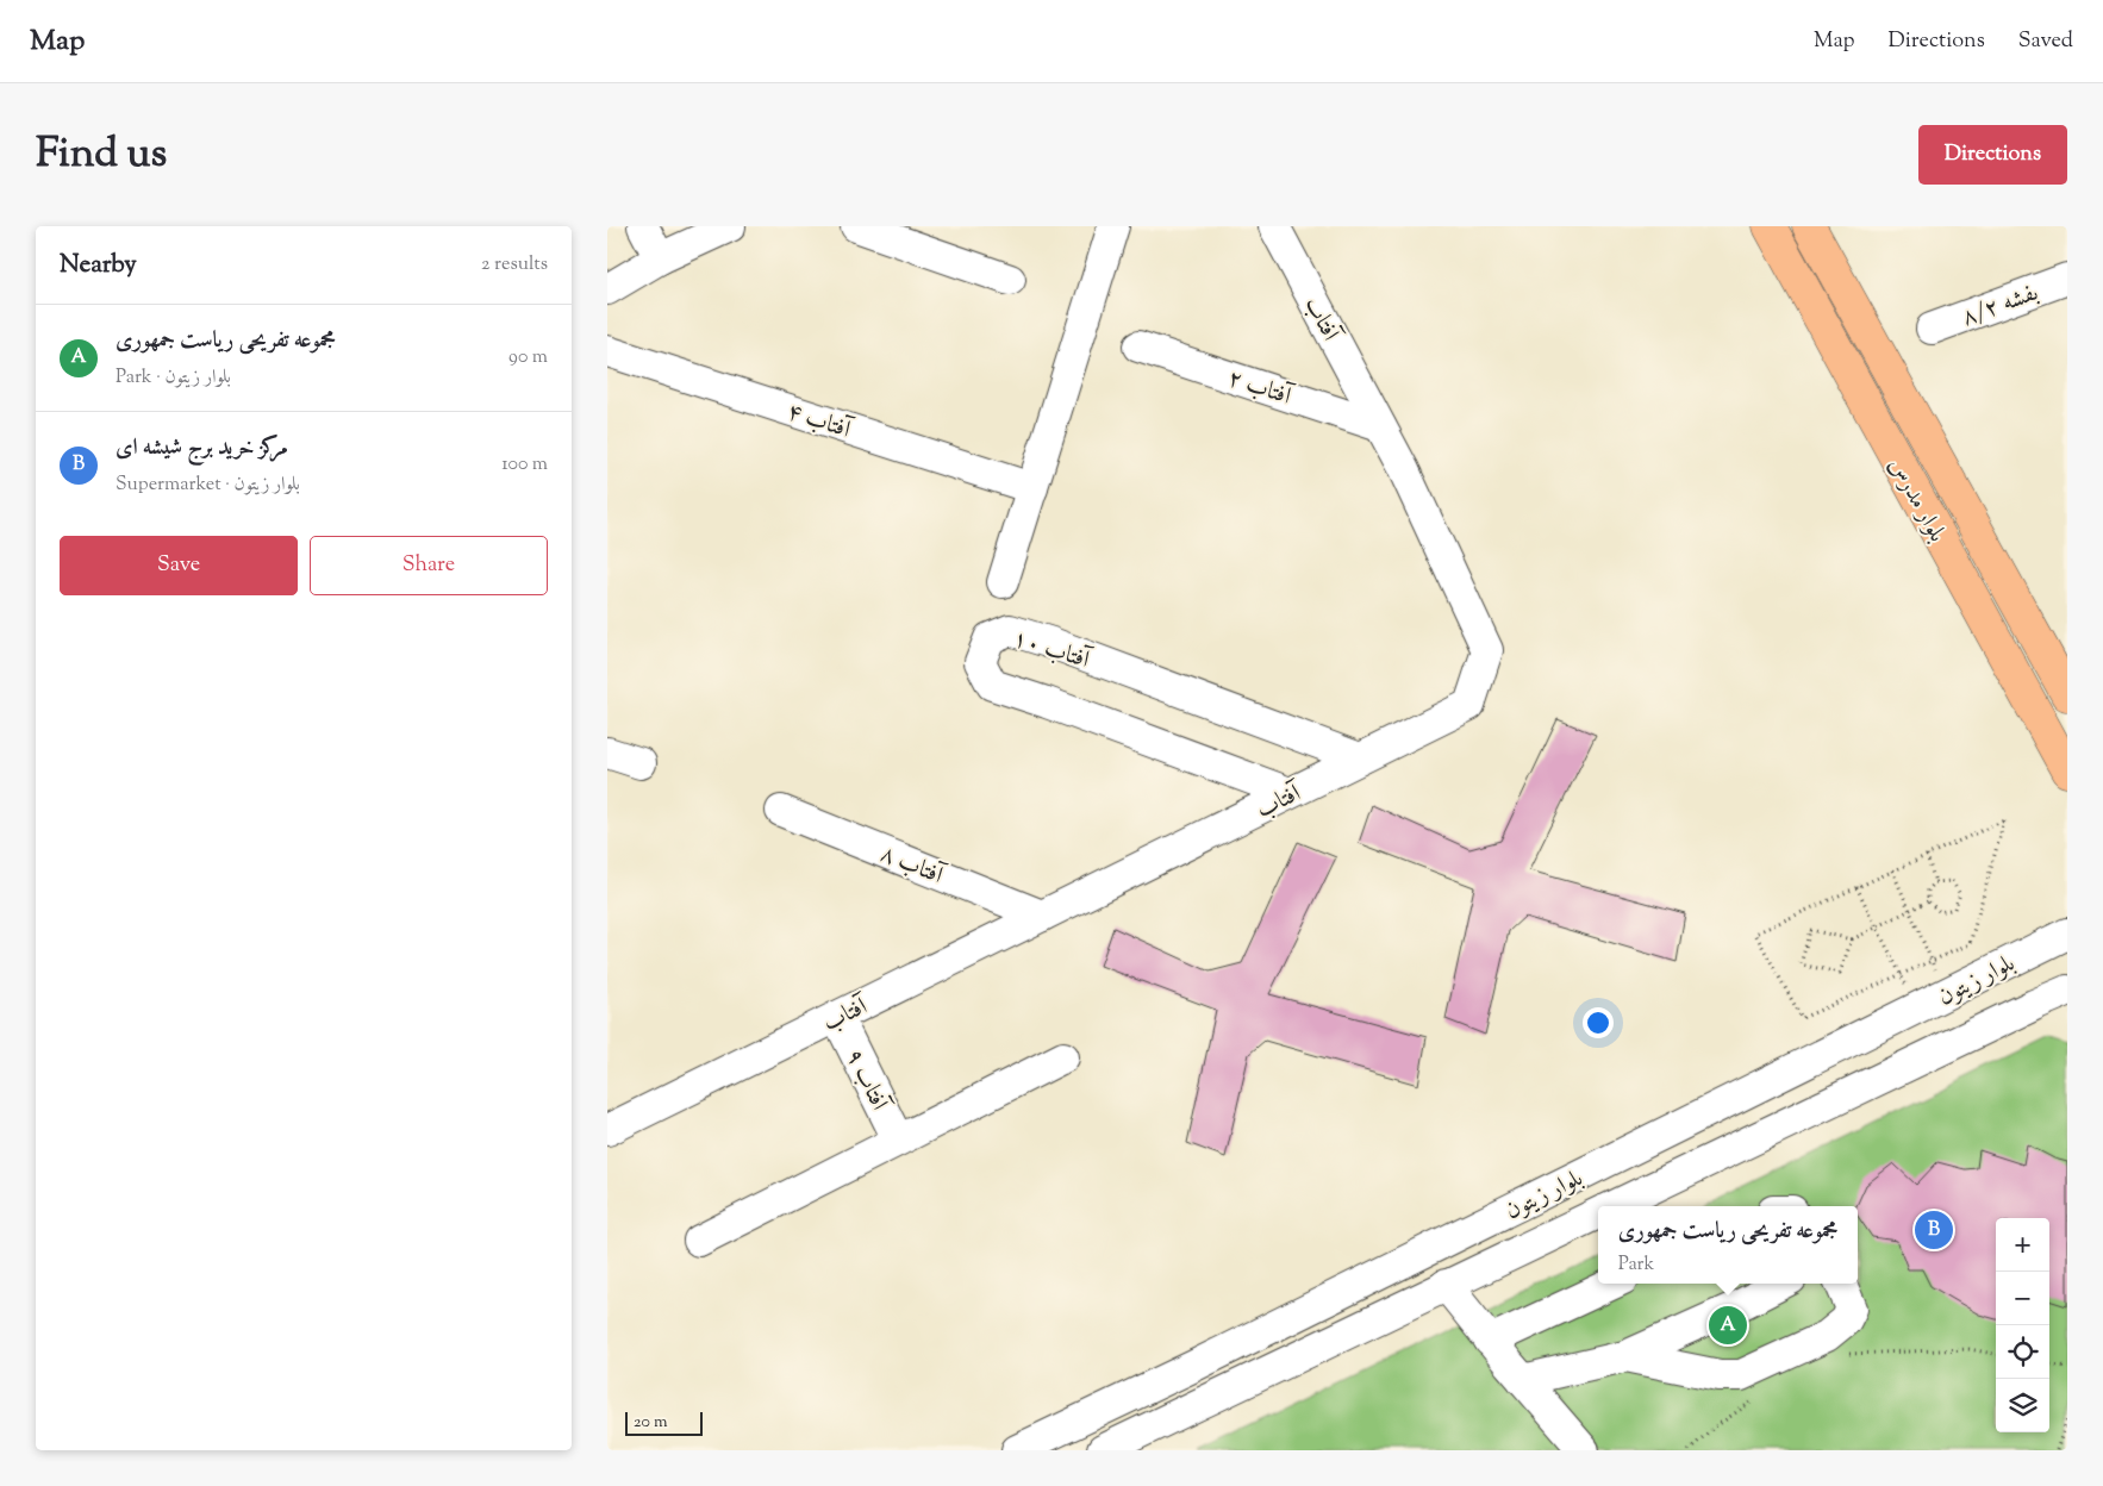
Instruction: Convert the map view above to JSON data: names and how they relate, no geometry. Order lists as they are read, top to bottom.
{
  "streets": {
    "main road": ["بلوار مدرس"],
    "street": [
      "بفشه ۸/۲",
      "آفتاب",
      "آفتاب ۲",
      "آفتاب ۴",
      "آفتاب ۱۰",
      "آفتاب ۸",
      "بلوار زیتون",
      "آفتاب ۹"
    ]
  },
  "crossings": [
    ["آفتاب", "آفتاب ۲"],
    ["آفتاب", "آفتاب ۱۰"],
    ["آفتاب", "آفتاب ۸"],
    ["آفتاب", "آفتاب ۹"]
  ],
  "scale_bar": "20 m",
  "page": {
    "header": "Map",
    "nav": ["Map", "Directions", "Saved"],
    "title": "Find us",
    "buttons": [
      "Directions",
      ["Save", "Share"]
    ],
    "heading": ["Nearby", "2 results"],
    "list": [
      {
        "mark": "A",
        "name": "مجموعه تفریحی ریاست جمهوری",
        "note": "Park · بلوار زیتون",
        "value": "90 m"
      },
      {
        "mark": "B",
        "name": "مرکز خرید برج شیشه ای",
        "note": "Supermarket · بلوار زیتون",
        "value": "100 m"
      }
    ],
    "popup": ["مجموعه تفریحی ریاست جمهوری", "Park"],
    "pins": ["B", "A"],
    "map_buttons": ["+", "−"],
    "scale": "20 m"
  }
}
